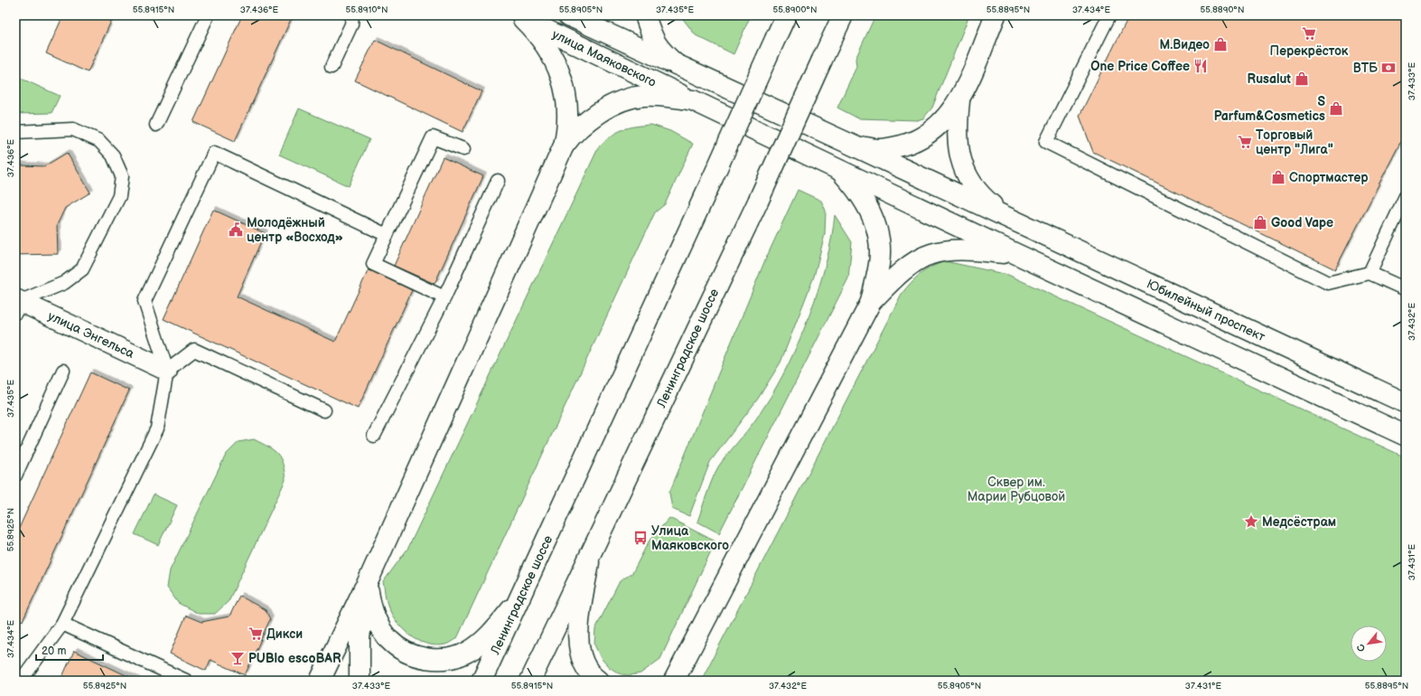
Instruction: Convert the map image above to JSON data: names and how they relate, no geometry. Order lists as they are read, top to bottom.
{
  "streets": {
    "main road": [
      "улица Маяковского",
      "Юбилейный проспект",
      "улица Энгельса",
      "Ленинградское шоссе"
    ]
  },
  "parks": ["Сквер им. Марии Рубцовой"],
  "places": {
    "supermarket": ["Перекрёсток", "Торговый центр \"Лига\"", "Дикси"],
    "shop": [
      "М.Видео",
      "Rusalut",
      "S Parfum&Cosmetics",
      "Спортмастер",
      "Good Vape"
    ],
    "restaurant": ["One Price Coffee"],
    "bank": ["ВТБ"],
    "public building": ["Молодёжный центр «Восход»"],
    "place": ["Медсёстрам"],
    "bus stop": ["Улица Маяковского"],
    "bar": ["PUBlo escoBAR"]
  },
  "scale_bar": "20 m",
  "north": "bottom left",
  "coordinates": [
    "55.8915°N",
    "37.436°E",
    "55.8910°N",
    "55.8905°N",
    "37.435°E",
    "55.8900°N",
    "55.8895°N",
    "37.434°E",
    "55.8890°N",
    "37.433°E",
    "37.432°E",
    "55.8925°N",
    "37.431°E"
  ]
}
